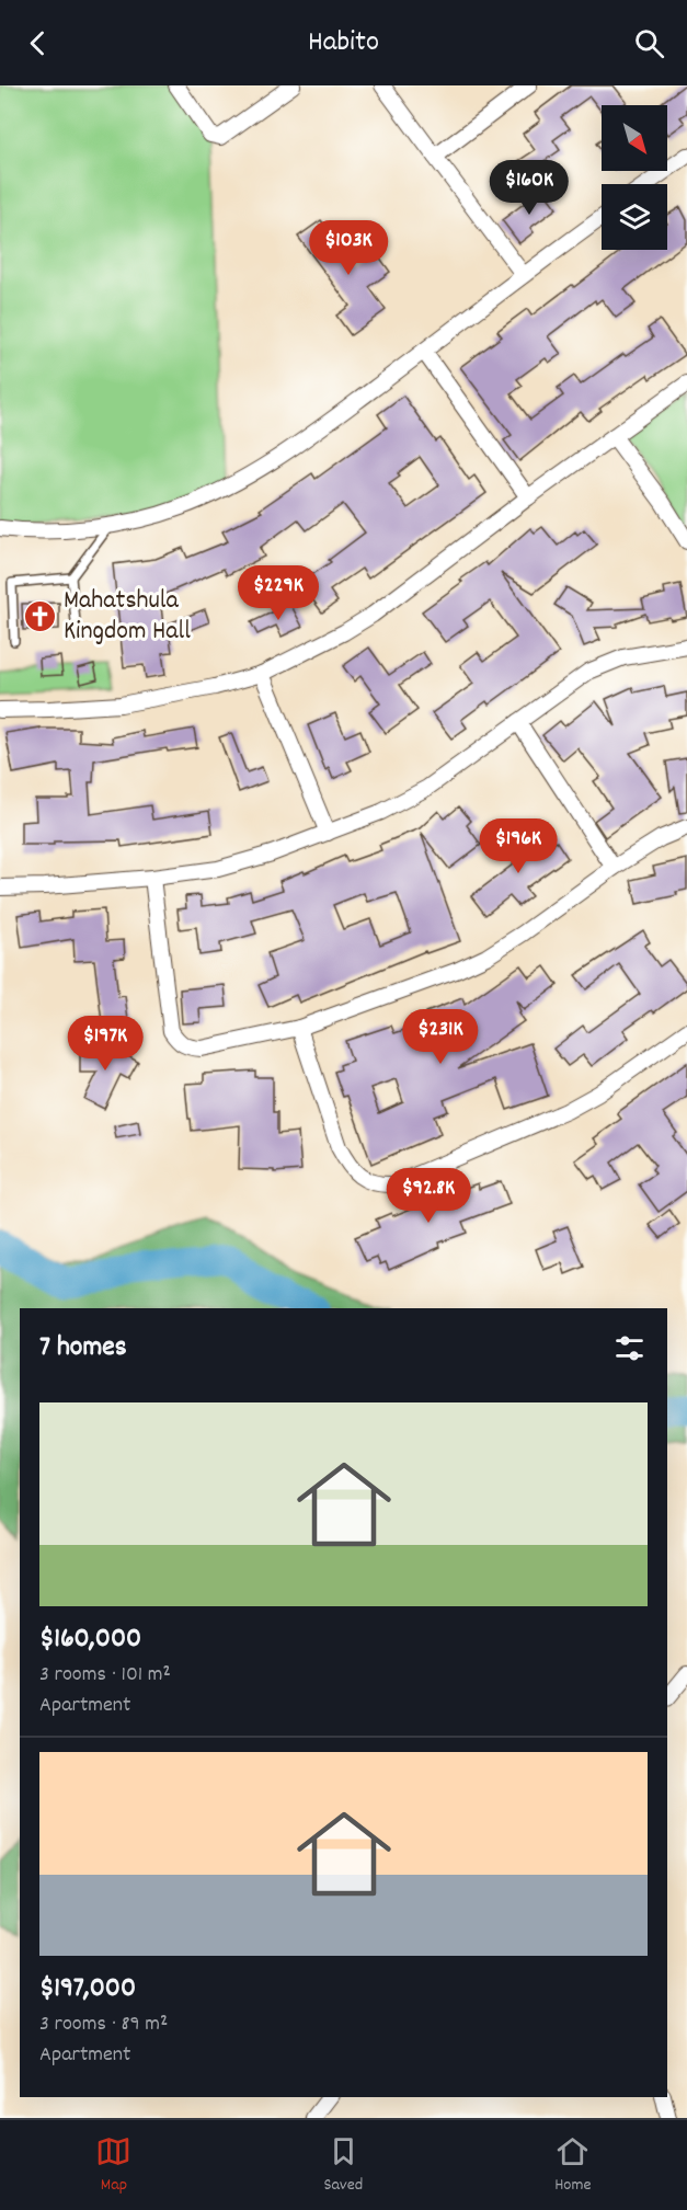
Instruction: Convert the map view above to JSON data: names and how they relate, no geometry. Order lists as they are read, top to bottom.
{
  "places": {
    "church": ["Mahatshula Kingdom Hall"]
  },
  "north": "bottom right",
  "page": {
    "header": "Habito",
    "price": [
      "$160K",
      "$103K",
      "$229K",
      "$196K",
      "$231K",
      "$197K",
      "$92.8K"
    ],
    "heading": "7 homes",
    "list": [
      {
        "name": "$160,000",
        "note": "3 rooms · 101 m² · Apartment"
      },
      {
        "name": "$197,000",
        "note": "3 rooms · 89 m² · Apartment"
      }
    ],
    "tabs": ["Map", "Saved", "Home"]
  }
}
